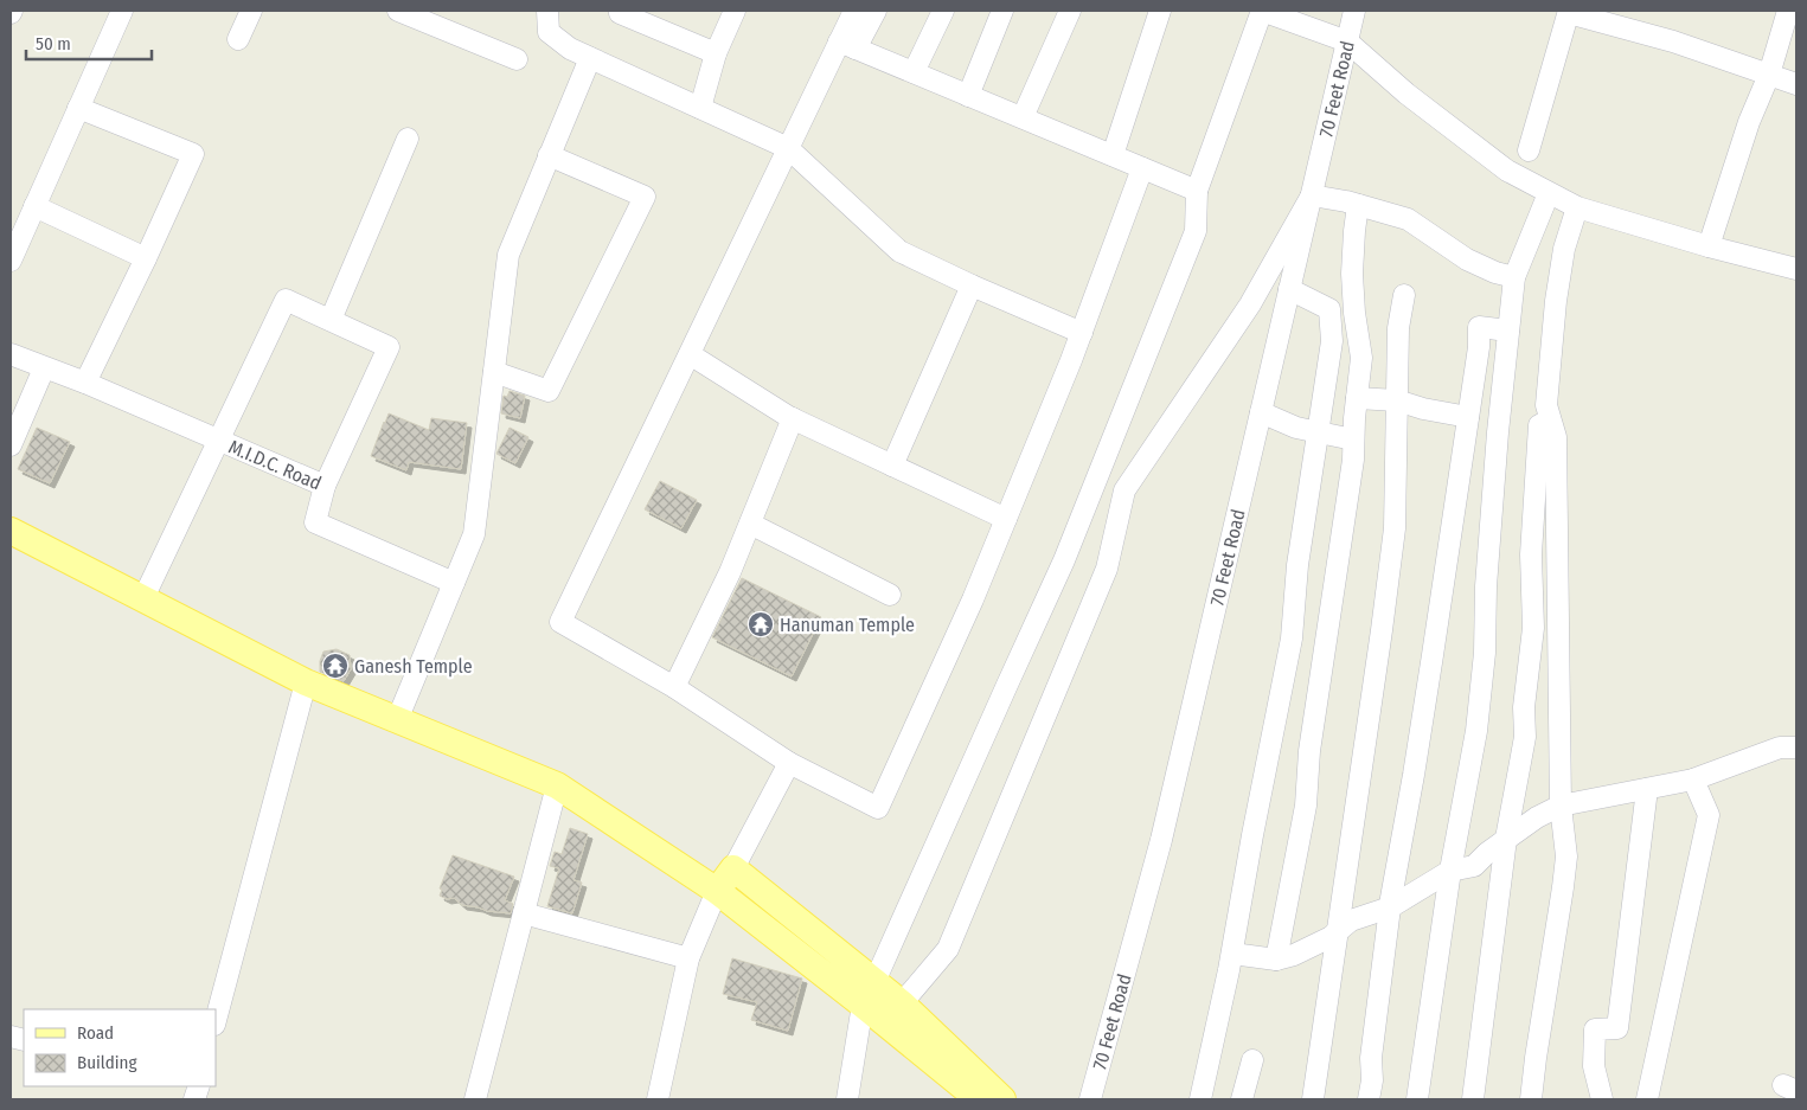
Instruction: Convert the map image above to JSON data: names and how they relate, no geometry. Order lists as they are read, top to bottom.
{
  "streets": {
    "street": ["70 Feet Road", "M.I.D.C. Road"]
  },
  "places": {
    "temple": ["Hanuman Temple", "Ganesh Temple"]
  },
  "legend": ["Road", "Building"],
  "scale_bar": "50 m"
}
